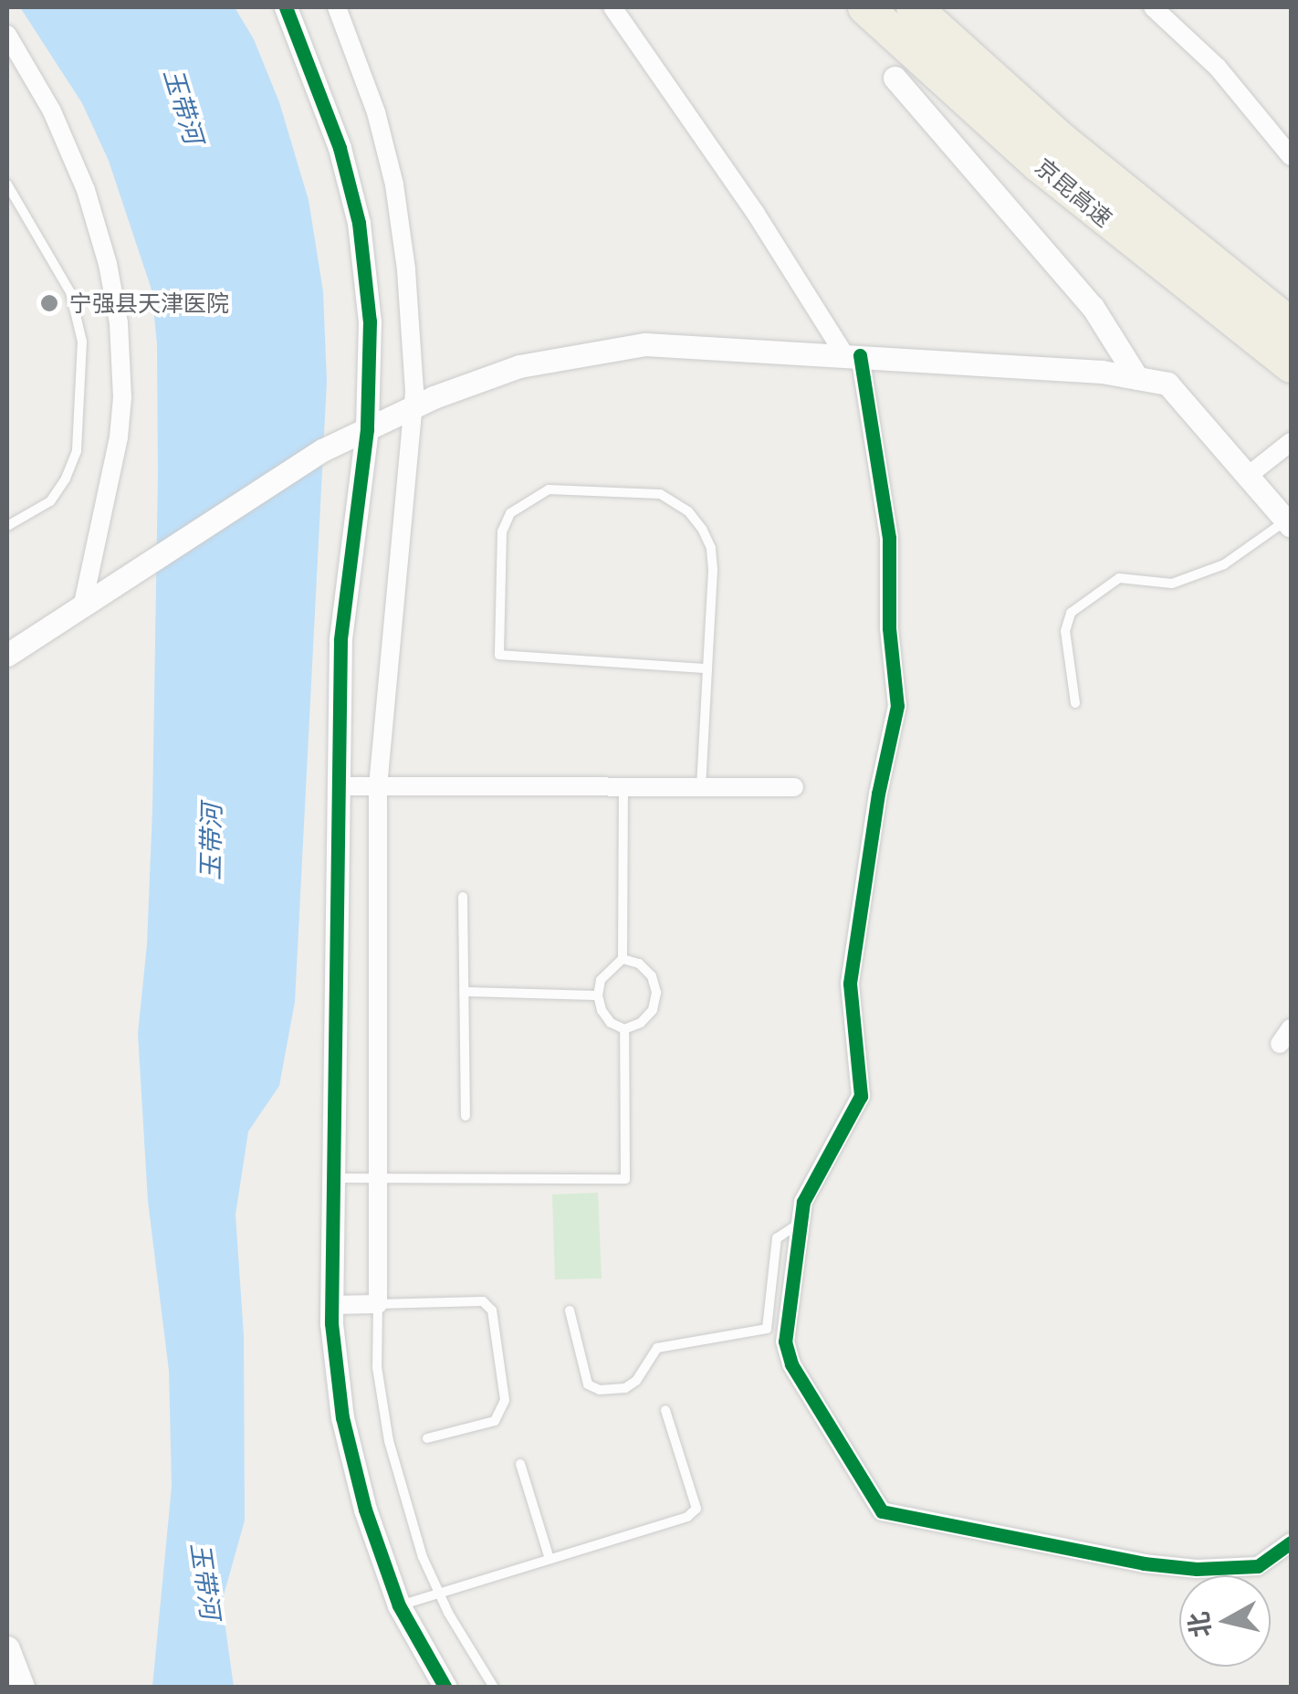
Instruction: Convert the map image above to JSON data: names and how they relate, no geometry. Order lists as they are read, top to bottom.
{
  "streets": {
    "highway": ["京昆高速"]
  },
  "water": ["玉带河"],
  "places": ["宁强县天津医院"],
  "north": "left"
}
